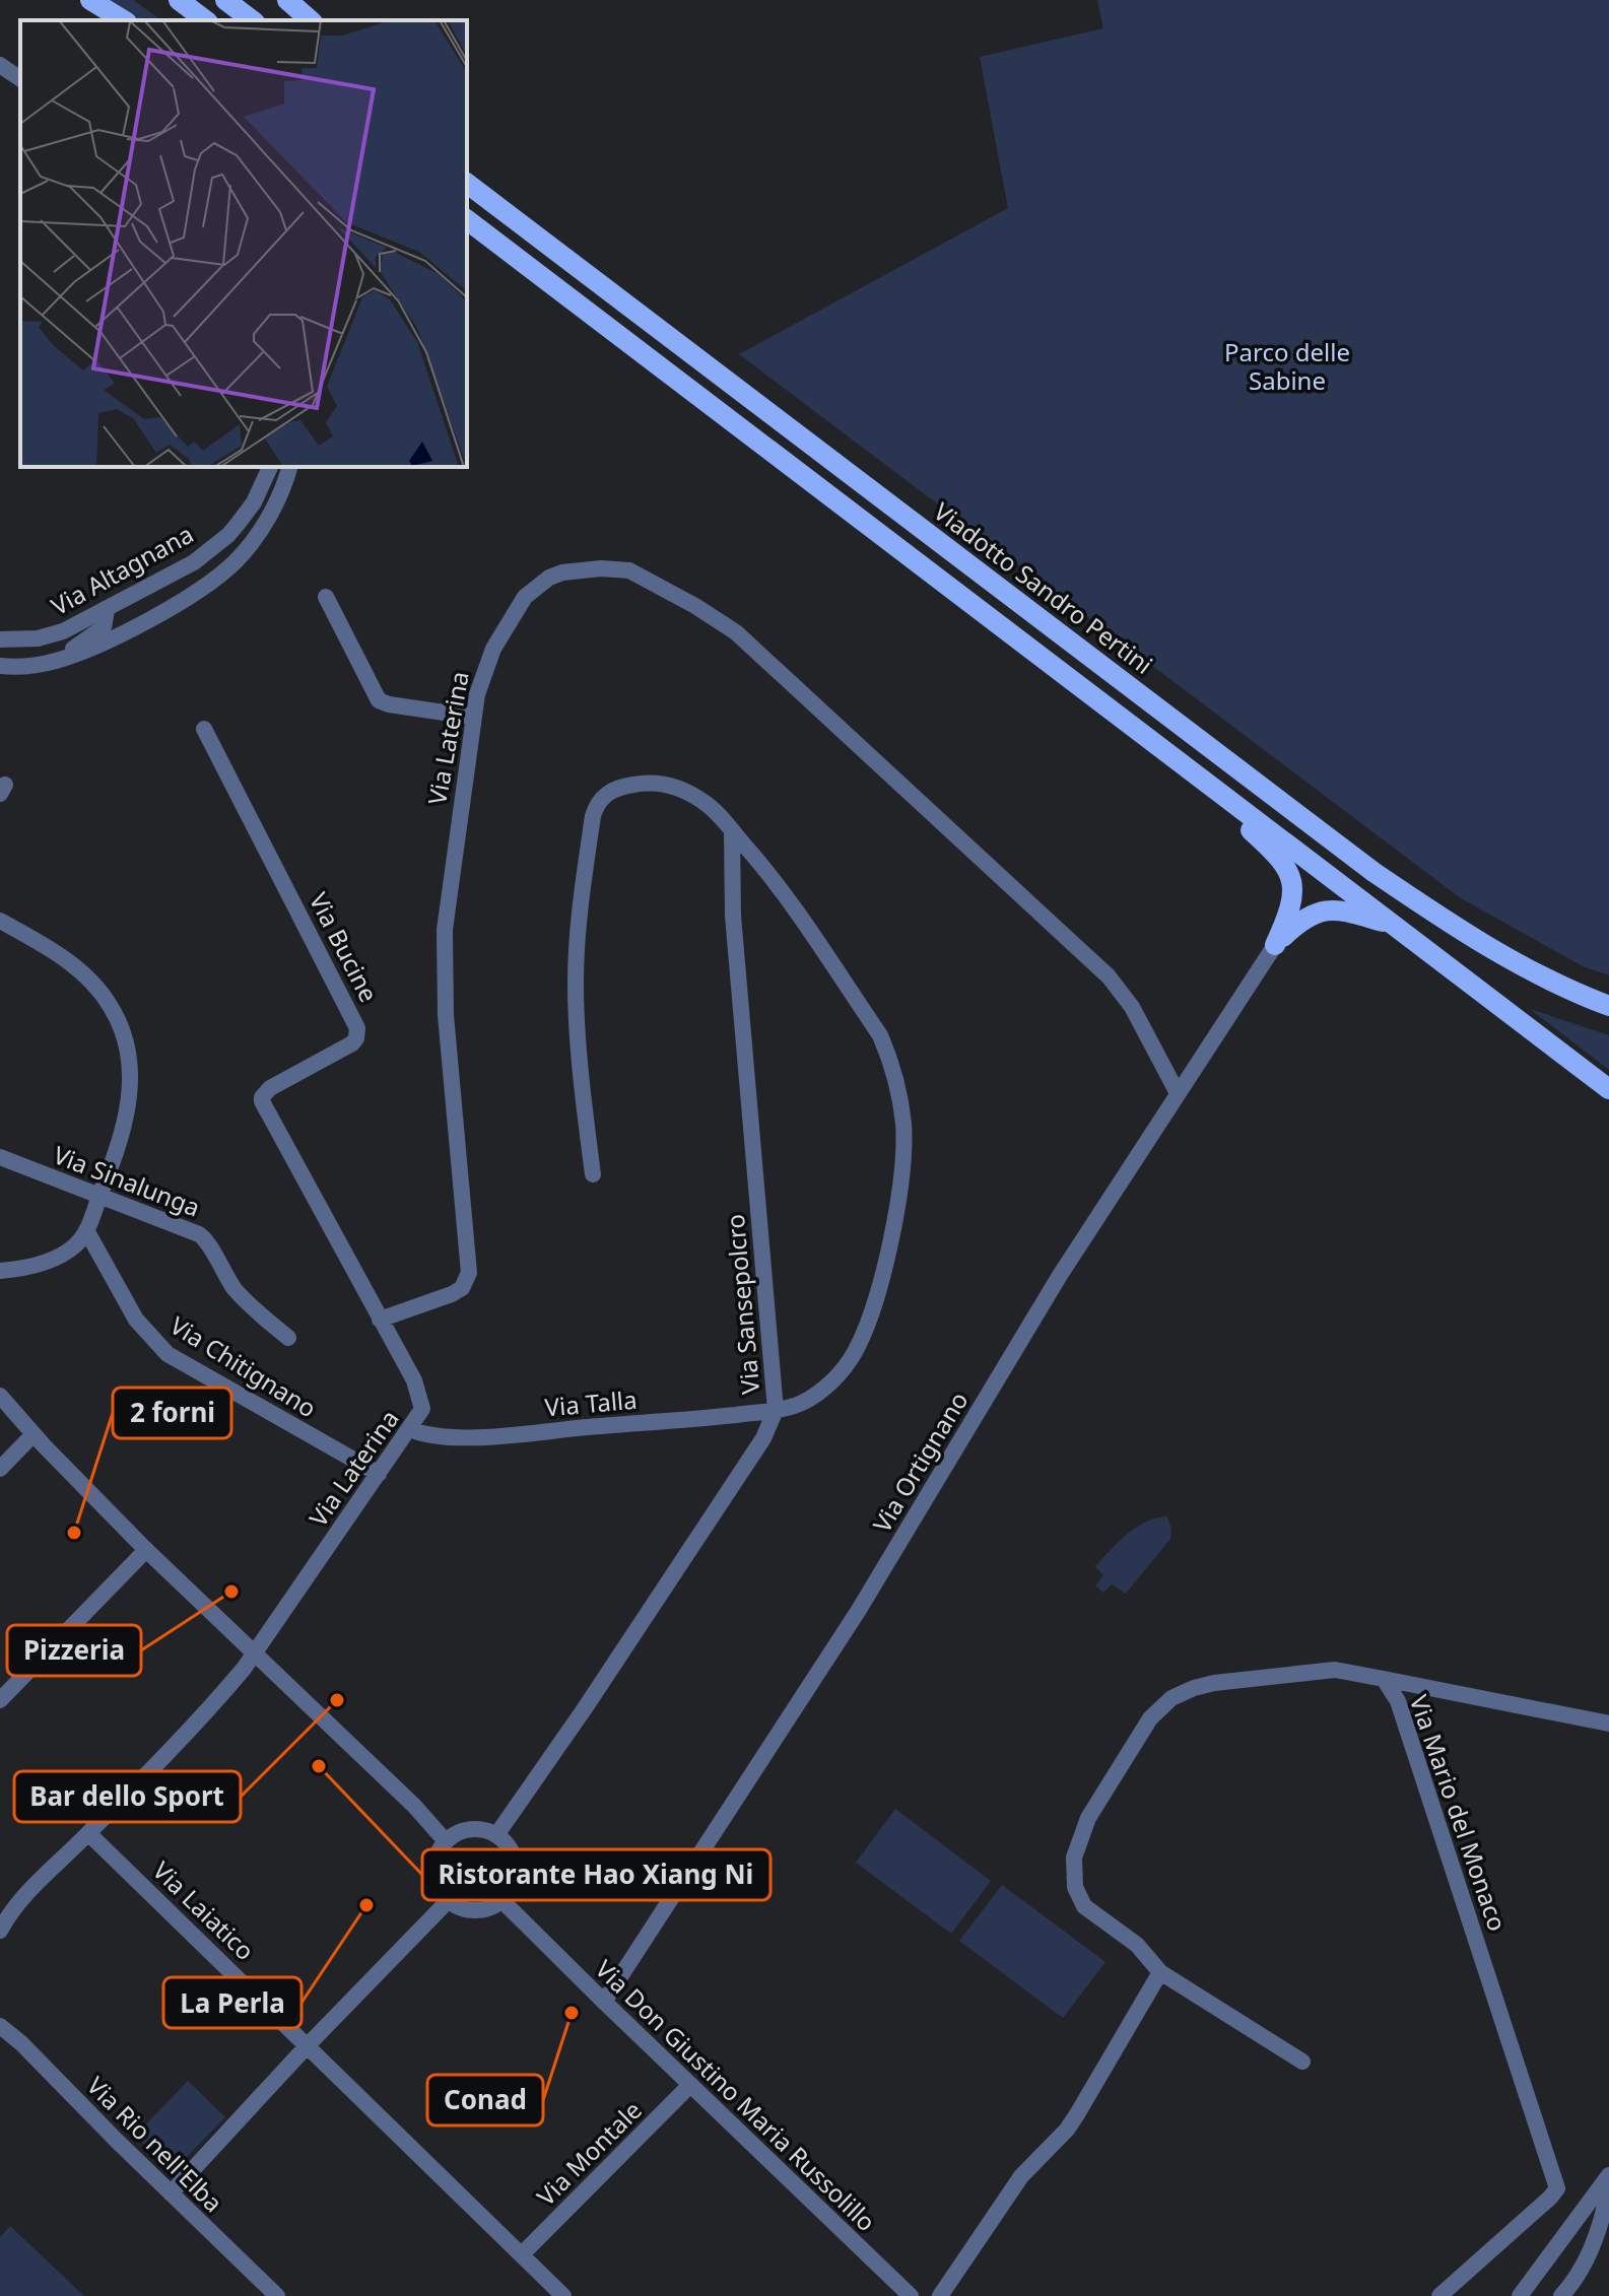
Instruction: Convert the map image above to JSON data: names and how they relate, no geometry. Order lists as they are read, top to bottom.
{
  "streets": {
    "main road": ["Viadotto Sandro Pertini"],
    "street": [
      "Via Altagnana",
      "Via Laterina",
      "Via Bucine",
      "Via Sinalunga",
      "Via Sansepolcro",
      "Via Chitignano",
      "Via Talla",
      "Via Ortignano",
      "Via Mario del Monaco",
      "Via Laiatico",
      "Via Don Giustino Maria Russolillo",
      "Via Rio nell'Elba",
      "Via Montale"
    ]
  },
  "crossings": [
    ["Via Laterina", "Via Bucine"],
    ["Via Laterina", "Via Chitignano"],
    ["Via Laterina", "Via Talla"],
    ["Via Laterina", "Via Ortignano"],
    ["Via Laterina", "Via Laiatico"],
    ["Via Sansepolcro", "Via Talla"],
    ["Via Sansepolcro", "Via Don Giustino Maria Russolillo"],
    ["Via Ortignano", "Via Don Giustino Maria Russolillo"],
    ["Via Laiatico", "Via Montale"],
    ["Via Don Giustino Maria Russolillo", "Via Montale"]
  ],
  "parks": ["Parco delle Sabine"],
  "places": [
    "2 forni",
    "Pizzeria",
    "Bar dello Sport",
    "Ristorante Hao Xiang Ni",
    "La Perla",
    "Conad"
  ]
}
